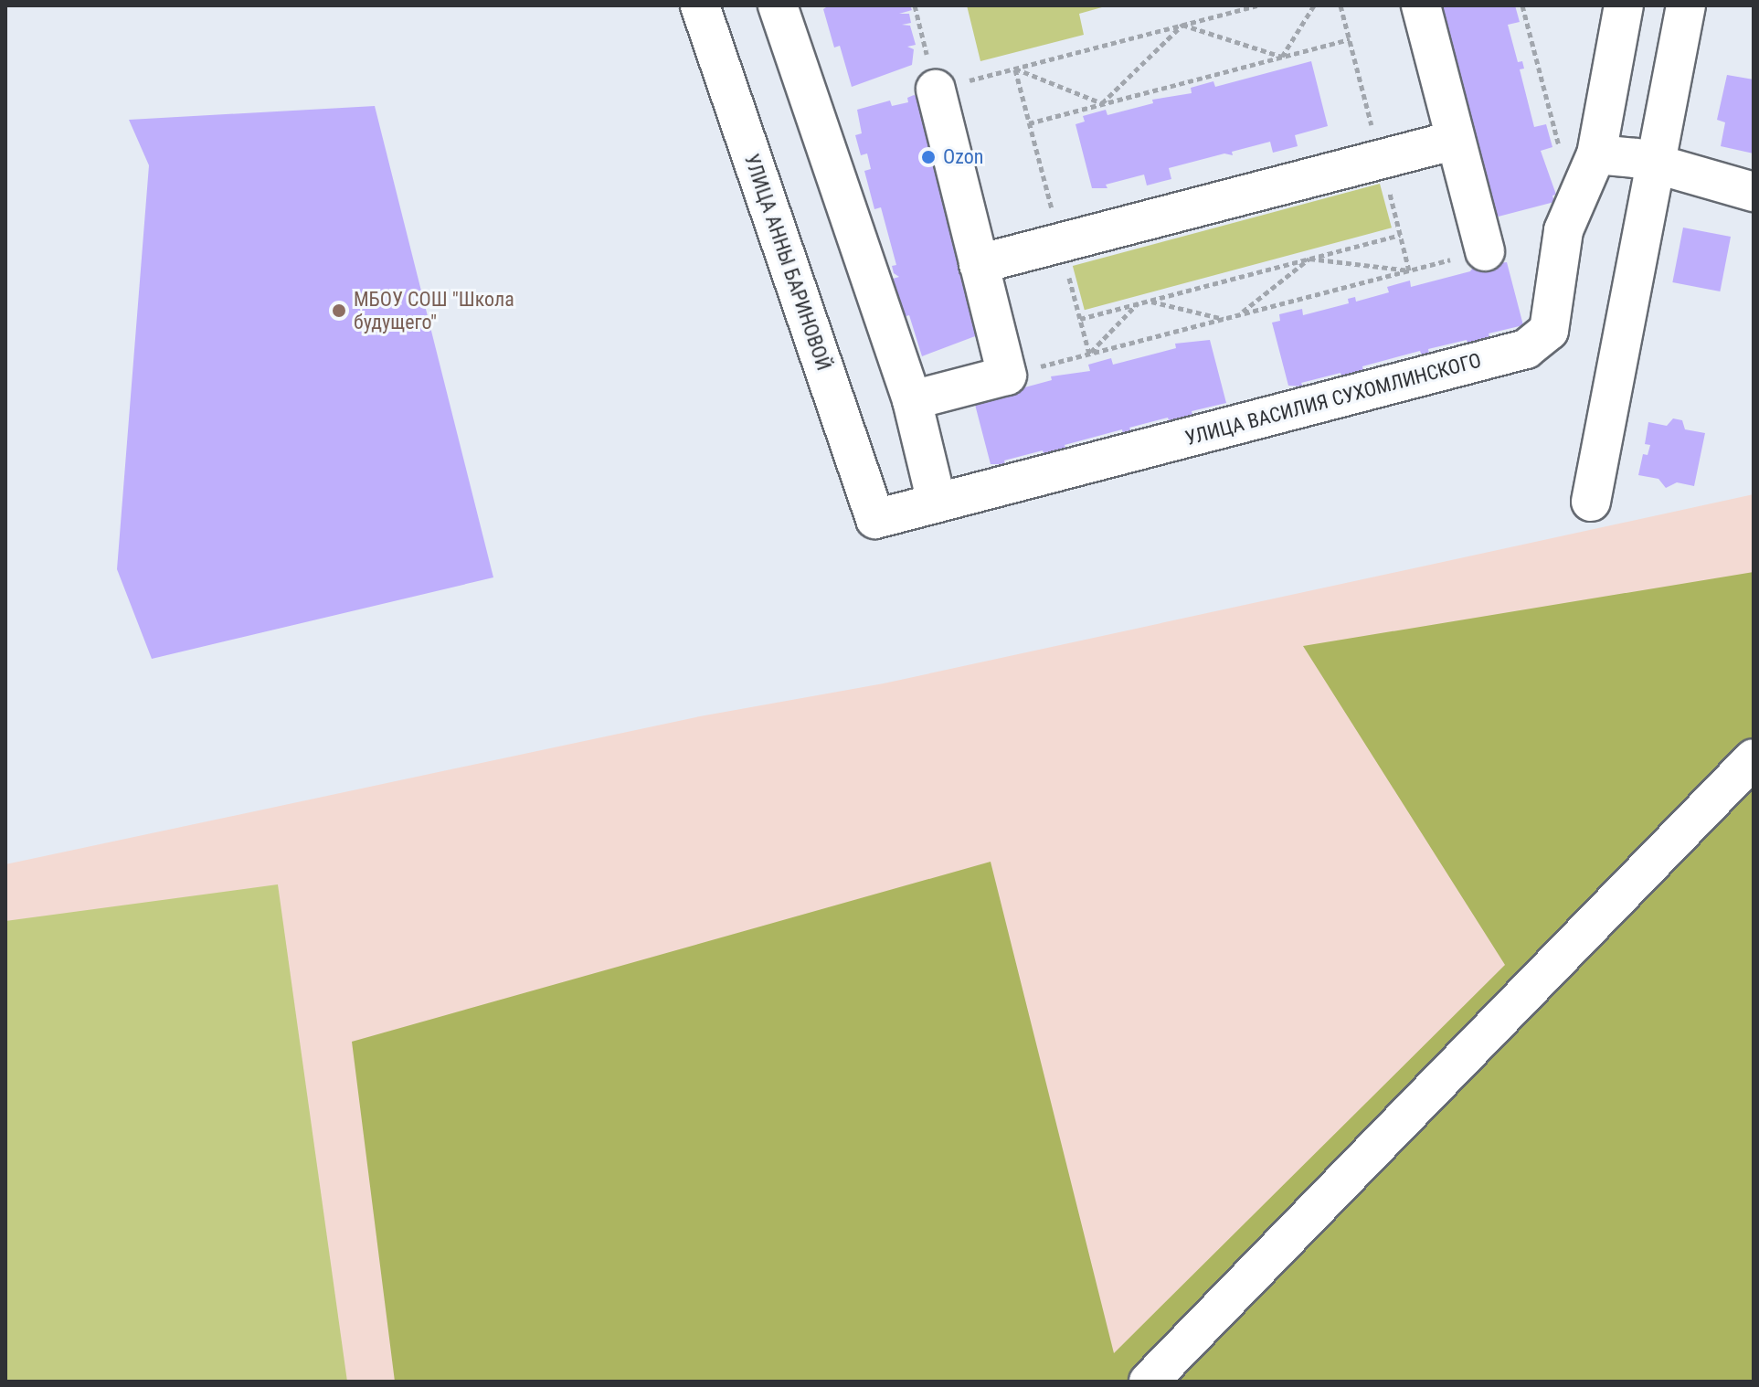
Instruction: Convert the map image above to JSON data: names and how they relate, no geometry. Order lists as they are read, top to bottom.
{
  "streets": {
    "street": ["УЛИЦА АННЫ БАРИНОВОЙ", "УЛИЦА ВАСИЛИЯ СУХОМЛИНСКОГО"]
  },
  "crossings": [
    ["УЛИЦА АННЫ БАРИНОВОЙ", "УЛИЦА ВАСИЛИЯ СУХОМЛИНСКОГО"]
  ],
  "places": ["Ozon", "МБОУ СОШ \"Школа будущего\""]
}
